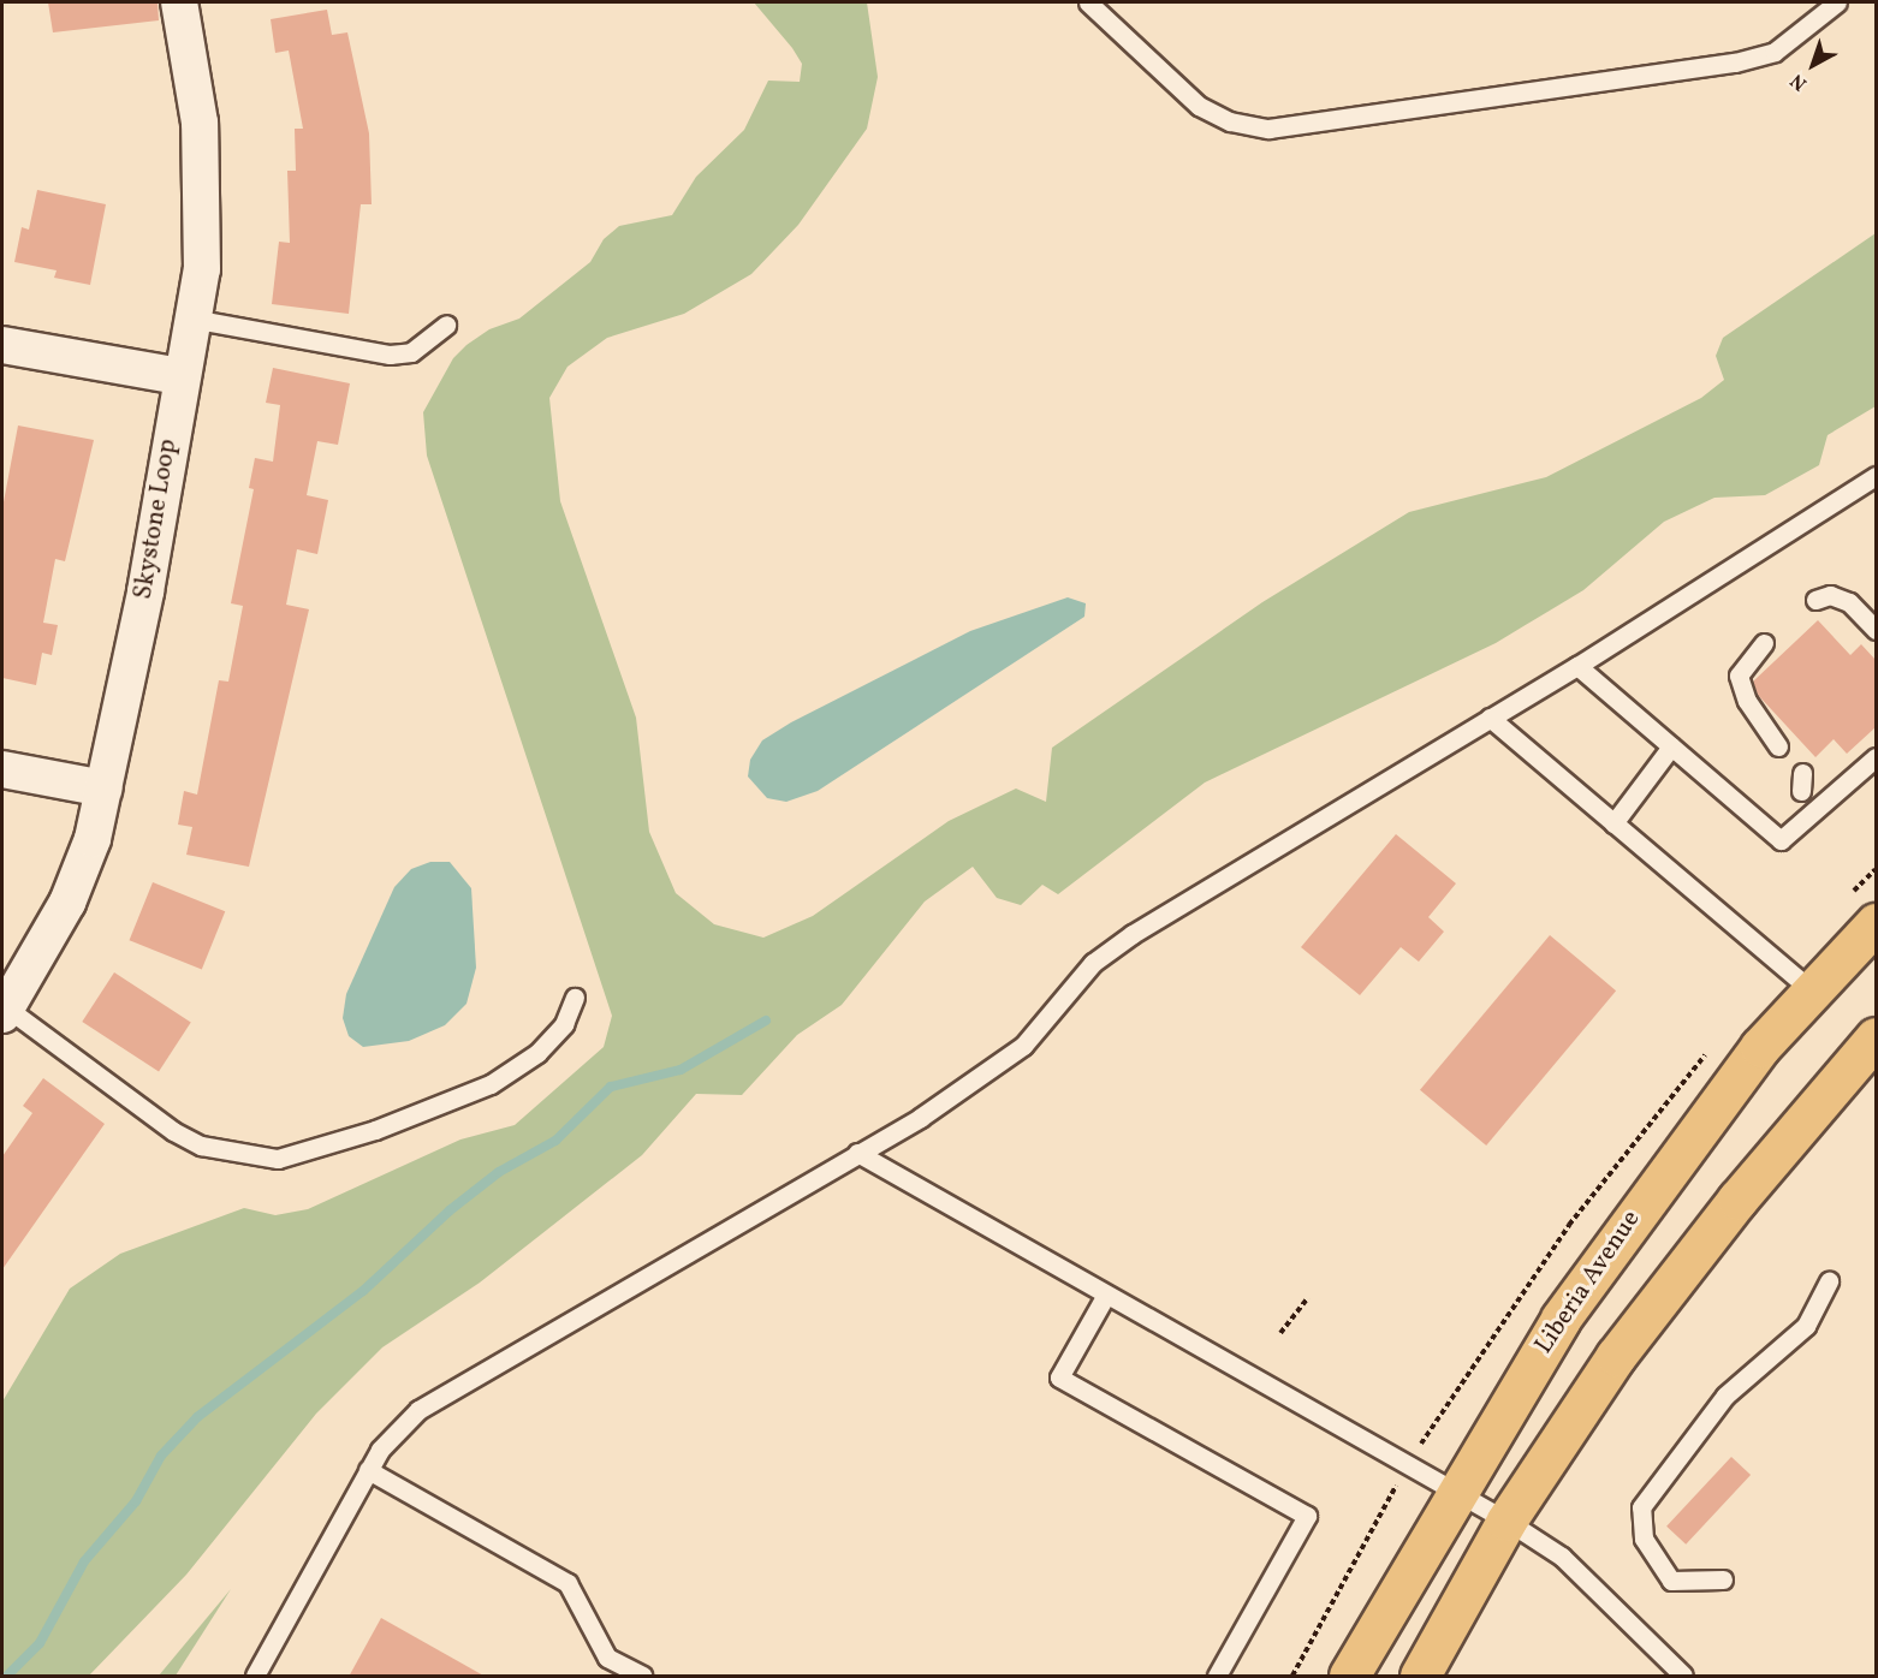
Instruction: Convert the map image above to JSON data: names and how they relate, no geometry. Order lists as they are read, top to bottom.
{
  "streets": {
    "highway": ["Liberia Avenue"],
    "street": ["Skystone Loop"]
  },
  "north": "bottom left"
}
